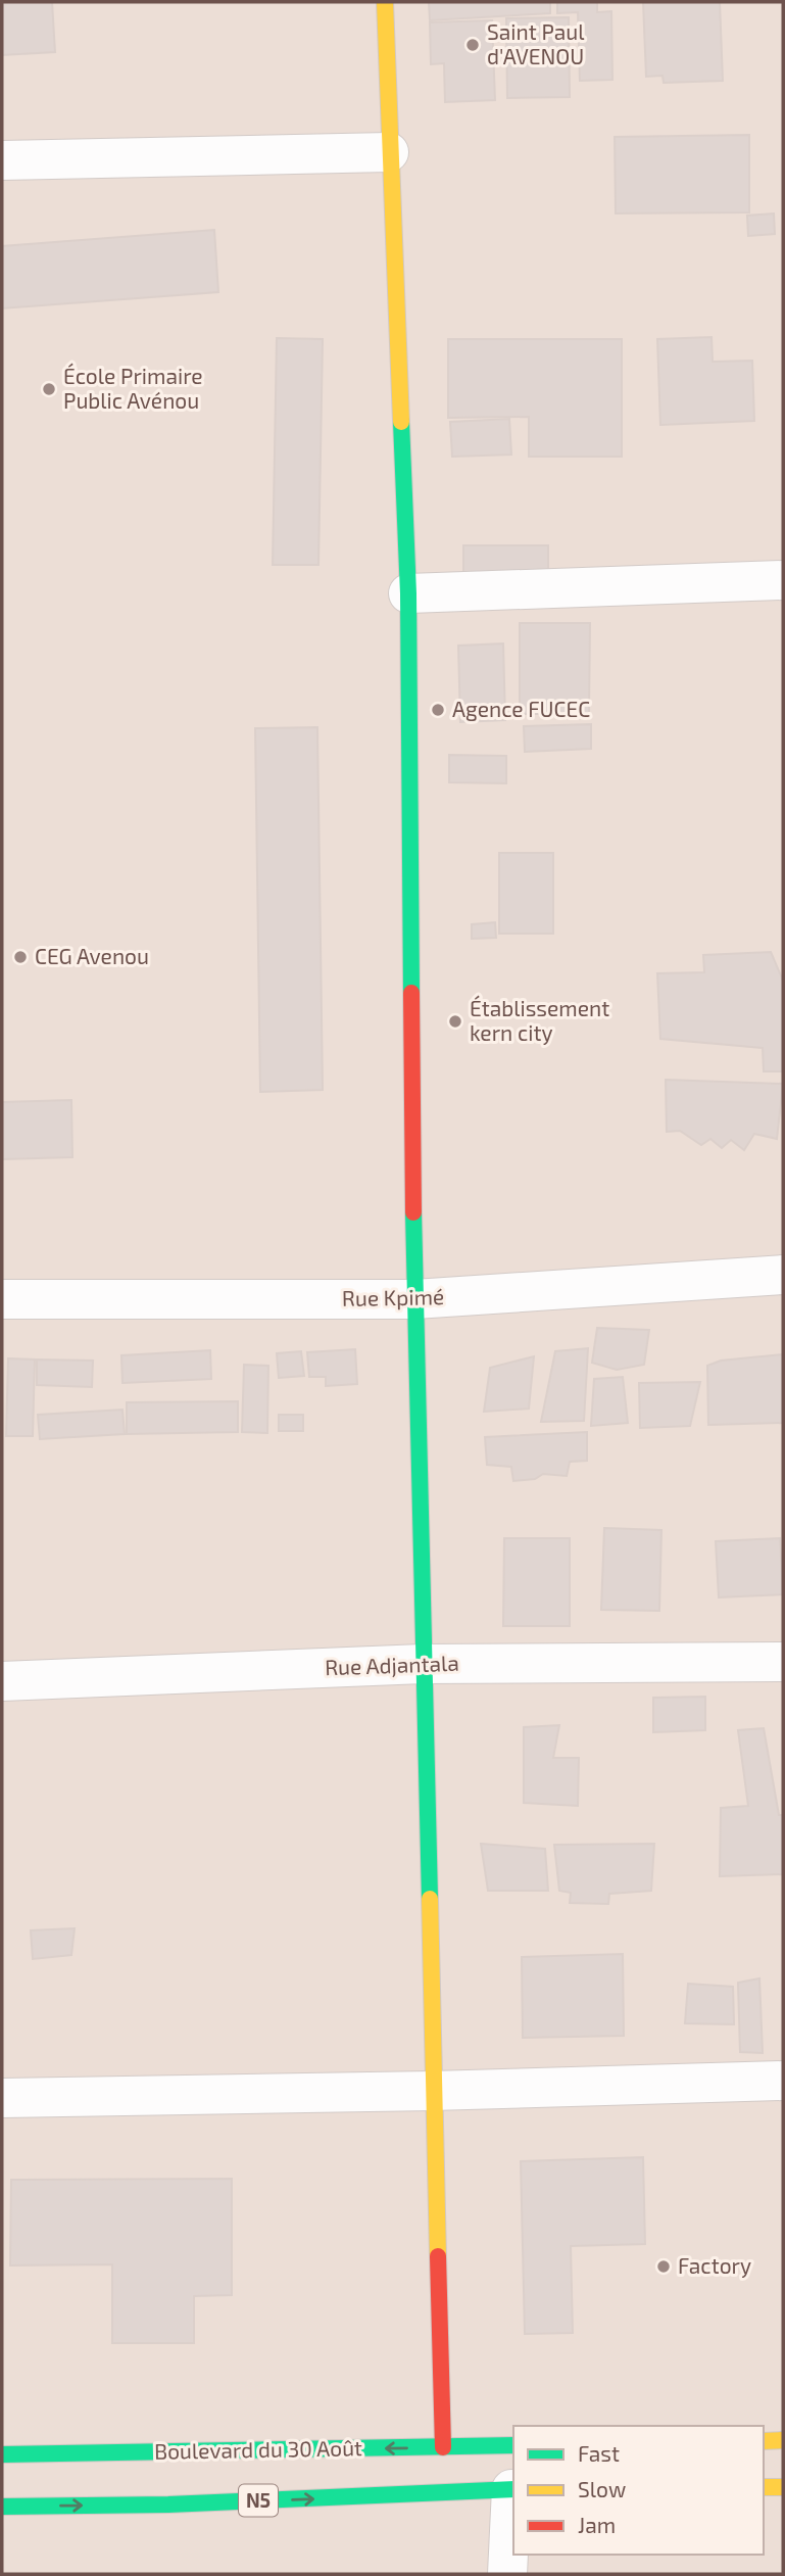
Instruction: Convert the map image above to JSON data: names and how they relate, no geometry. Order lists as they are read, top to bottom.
{
  "streets": {
    "main road": ["Boulevard du 30 Août", "N5"],
    "street": ["Rue Kpimé", "Rue Adjantala"]
  },
  "places": [
    "Saint Paul d'AVENOU",
    "École Primaire Public Avénou",
    "Agence FUCEC",
    "CEG Avenou",
    "Établissement kern city",
    "Factory"
  ],
  "legend": ["Fast", "Slow", "Jam"]
}
